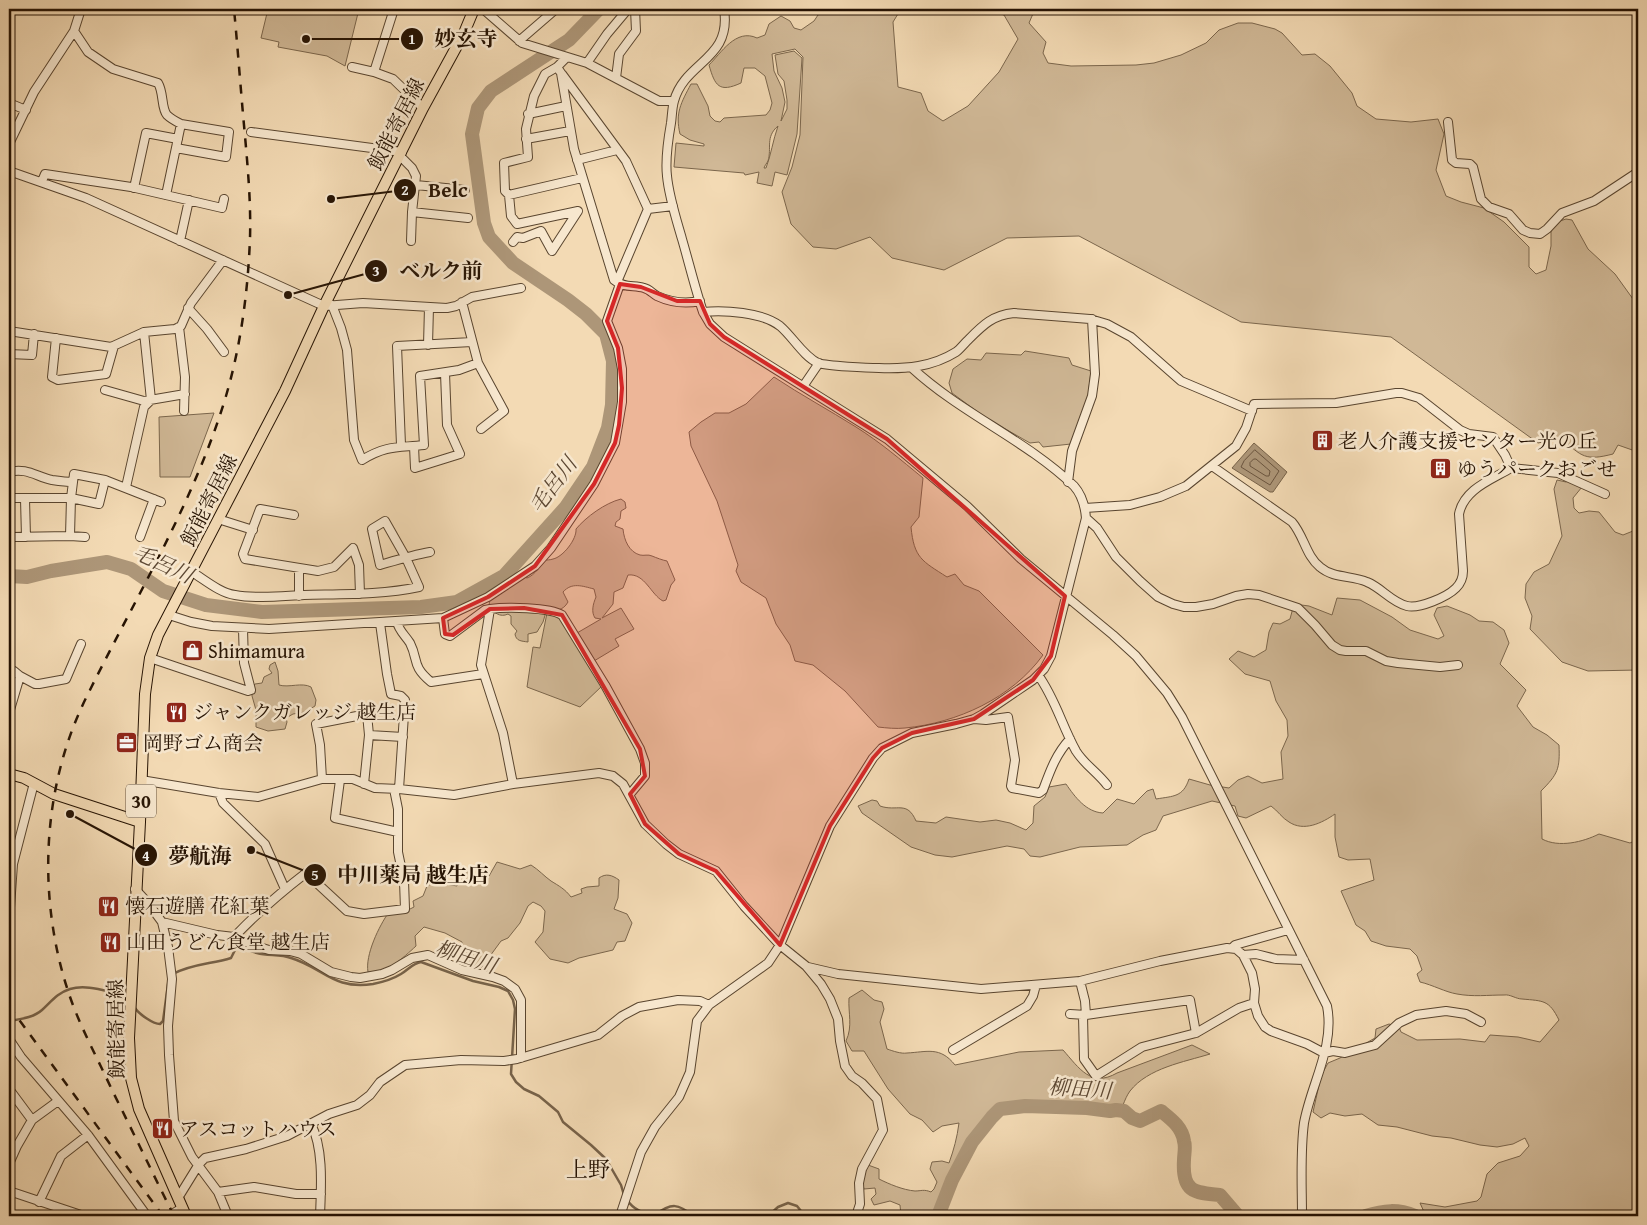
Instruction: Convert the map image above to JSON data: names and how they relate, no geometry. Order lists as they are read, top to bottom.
{
  "streets": {
    "main road": ["飯能寄居線", "30"]
  },
  "districts": ["上野"],
  "water": ["毛呂川", "柳田川"],
  "places": {
    "other": [
      "妙玄寺",
      "Belc",
      "ベルク前",
      "夢航海",
      "中川薬局 越生店"
    ],
    "building": ["老人介護支援センター光の丘", "ゆうパークおごせ"],
    "shop": ["Shimamura"],
    "restaurant": [
      "ジャンクガレッジ 越生店",
      "懐石遊膳 花紅葉",
      "山田うどん食堂 越生店",
      "アスコットハウス"
    ],
    "office": ["岡野ゴム商会"]
  }
}
